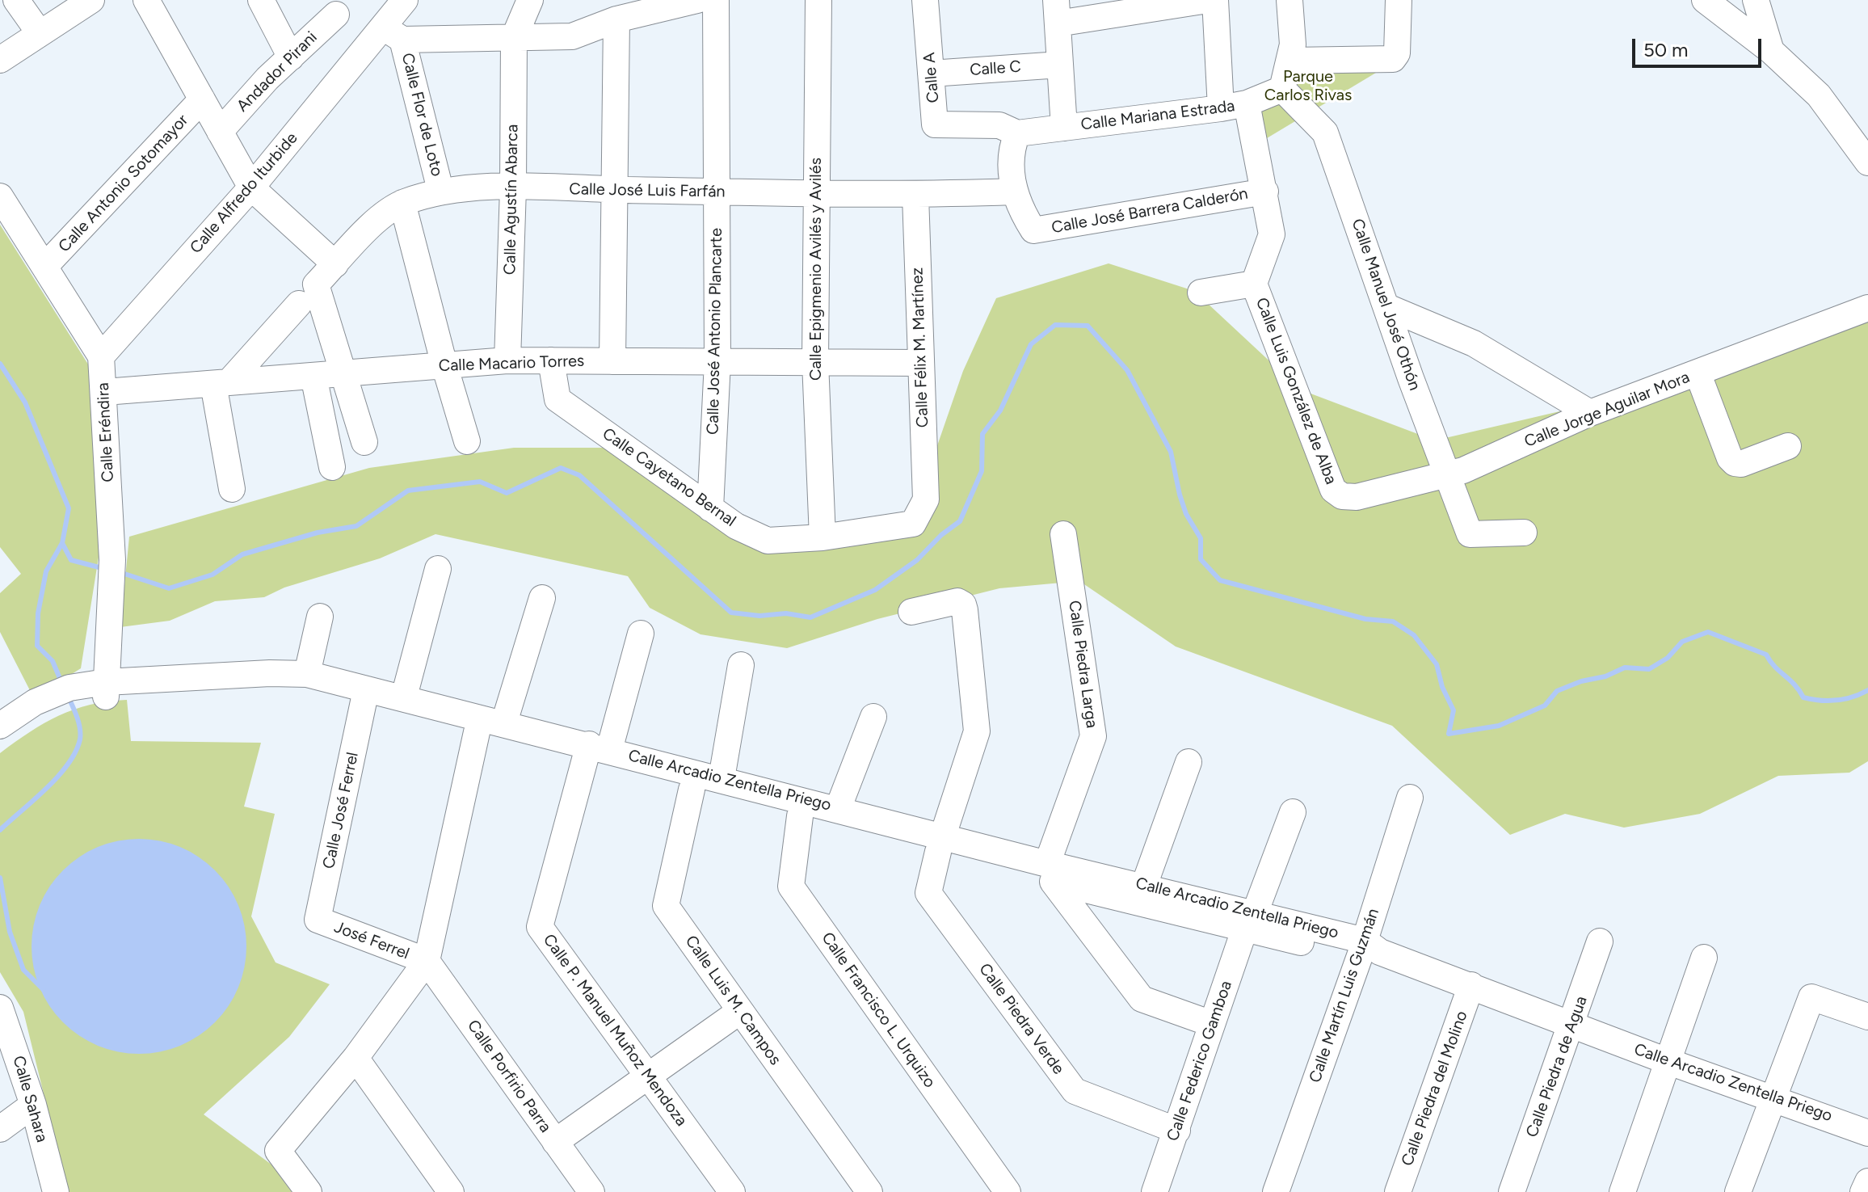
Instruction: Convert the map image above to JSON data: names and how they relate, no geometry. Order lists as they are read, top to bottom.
{
  "streets": {
    "street": [
      "Calle C",
      "Andador Pirani",
      "Calle A",
      "Calle Flor de Loto",
      "Calle Mariana Estrada",
      "Calle Antonio Sotomayor",
      "Calle José Luis Farfán",
      "Calle Alfredo Iturbide",
      "Calle Agustín Abarca",
      "Calle José Barrera Calderón",
      "Calle Epigmenio Avilés y Avilés",
      "Calle Manuel José Othón",
      "Calle José Antonio Plancarte",
      "Calle Félix M. Martínez",
      "Calle Macario Torres",
      "Calle Luis González de Alba",
      "Calle Jorge Aguilar Mora",
      "Calle Eréndira",
      "Calle Cayetano Bernal",
      "Calle Piedra Larga",
      "Calle Arcadio Zentella Priego",
      "Calle José Ferrel",
      "José Ferrel",
      "Calle Martín Luis Guzmán",
      "Calle Luis M. Campos",
      "Calle Francisco L. Urquizo",
      "Calle Piedra Verde",
      "Calle P. Manuel Muñoz Mendoza",
      "Calle Federico Gamboa",
      "Calle Piedra de Agua",
      "Calle Porfirio Parra",
      "Calle Piedra del Molino",
      "Calle Sahara"
    ]
  },
  "crossings": [
    ["Calle C", "Calle A"],
    ["Calle A", "Calle Mariana Estrada"],
    ["Calle Flor de Loto", "Calle José Luis Farfán"],
    ["Calle Flor de Loto", "Calle Alfredo Iturbide"],
    ["Calle Mariana Estrada", "Calle Manuel José Othón"],
    ["Calle Antonio Sotomayor", "Calle Eréndira"],
    ["Calle José Luis Farfán", "Calle Agustín Abarca"],
    ["Calle José Luis Farfán", "Calle José Barrera Calderón"],
    ["Calle José Luis Farfán", "Calle Epigmenio Avilés y Avilés"],
    ["Calle José Luis Farfán", "Calle José Antonio Plancarte"],
    ["Calle José Luis Farfán", "Calle Félix M. Martínez"],
    ["Calle José Luis Farfán", "Calle Macario Torres"],
    ["Calle Alfredo Iturbide", "Calle Eréndira"],
    ["Calle Agustín Abarca", "Calle Macario Torres"],
    ["Calle Epigmenio Avilés y Avilés", "Calle Macario Torres"],
    ["Calle Epigmenio Avilés y Avilés", "Calle Cayetano Bernal"],
    ["Calle Manuel José Othón", "Calle Jorge Aguilar Mora"],
    ["Calle José Antonio Plancarte", "Calle Macario Torres"],
    ["Calle José Antonio Plancarte", "Calle Cayetano Bernal"],
    ["Calle Félix M. Martínez", "Calle Macario Torres"],
    ["Calle Félix M. Martínez", "Calle Cayetano Bernal"],
    ["Calle Macario Torres", "Calle Eréndira"],
    ["Calle Macario Torres", "Calle Cayetano Bernal"],
    ["Calle Luis González de Alba", "Calle Jorge Aguilar Mora"],
    ["Calle Eréndira", "Calle Arcadio Zentella Priego"],
    ["Calle Piedra Larga", "Calle Arcadio Zentella Priego"],
    ["Calle Arcadio Zentella Priego", "Calle José Ferrel"],
    ["Calle Arcadio Zentella Priego", "Calle Martín Luis Guzmán"],
    ["Calle Arcadio Zentella Priego", "Calle Luis M. Campos"],
    ["Calle Arcadio Zentella Priego", "Calle Francisco L. Urquizo"],
    ["Calle Arcadio Zentella Priego", "Calle Piedra Verde"],
    ["Calle Arcadio Zentella Priego", "Calle P. Manuel Muñoz Mendoza"],
    ["Calle Arcadio Zentella Priego", "Calle Federico Gamboa"],
    ["Calle Arcadio Zentella Priego", "Calle Piedra de Agua"],
    ["Calle Arcadio Zentella Priego", "Calle Piedra del Molino"],
    ["Calle José Ferrel", "José Ferrel"],
    ["José Ferrel", "Calle Porfirio Parra"],
    ["Calle Piedra Verde", "Calle Federico Gamboa"]
  ],
  "parks": ["Parque Carlos Rivas"],
  "scale_bar": "50 m"
}
